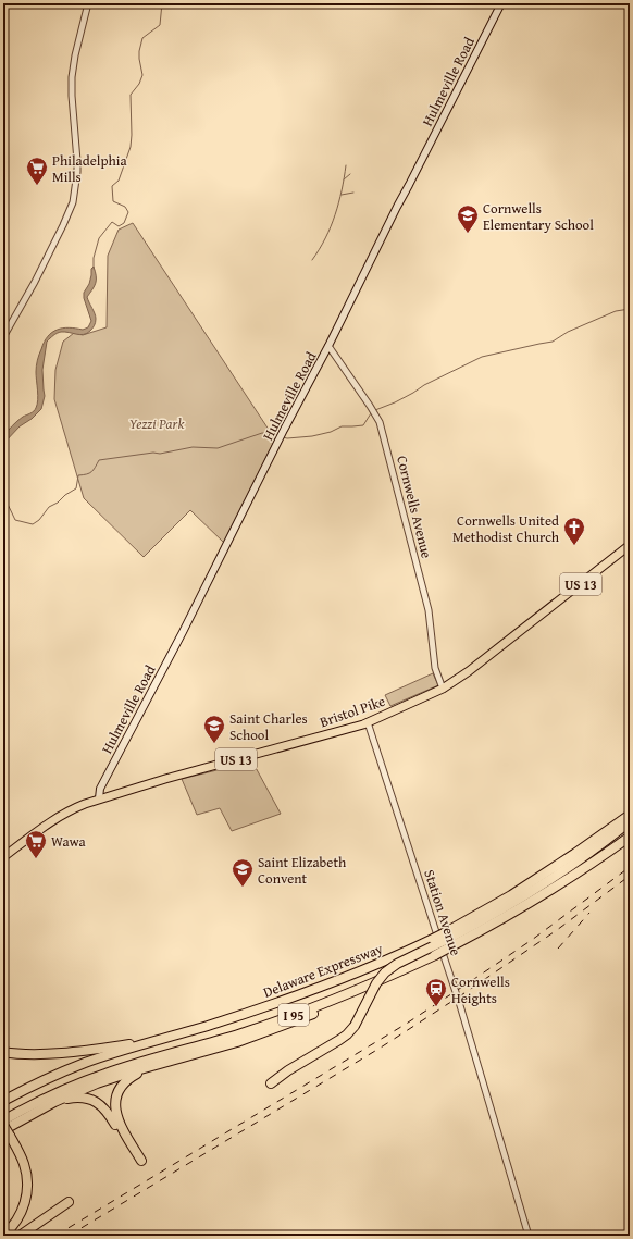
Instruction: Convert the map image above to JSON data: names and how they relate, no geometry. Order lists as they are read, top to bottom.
{
  "streets": {
    "highway": ["Delaware Expressway", "I 95"],
    "main road": ["Hulmeville Road", "US 13", "Bristol Pike"],
    "street": ["Cornwells Avenue", "Station Avenue"]
  },
  "crossings": [
    ["Hulmeville Road", "Cornwells Avenue"],
    ["Hulmeville Road", "Bristol Pike"],
    ["Cornwells Avenue", "Bristol Pike"],
    ["Bristol Pike", "Station Avenue"]
  ],
  "parks": ["Yezzi Park"],
  "places": {
    "supermarket": ["Philadelphia Mills", "Wawa"],
    "school or university": ["Cornwells Elementary School", "Saint Charles School", "Saint Elizabeth Convent"],
    "church": ["Cornwells United Methodist Church"],
    "station": ["Cornwells Heights"]
  }
}
